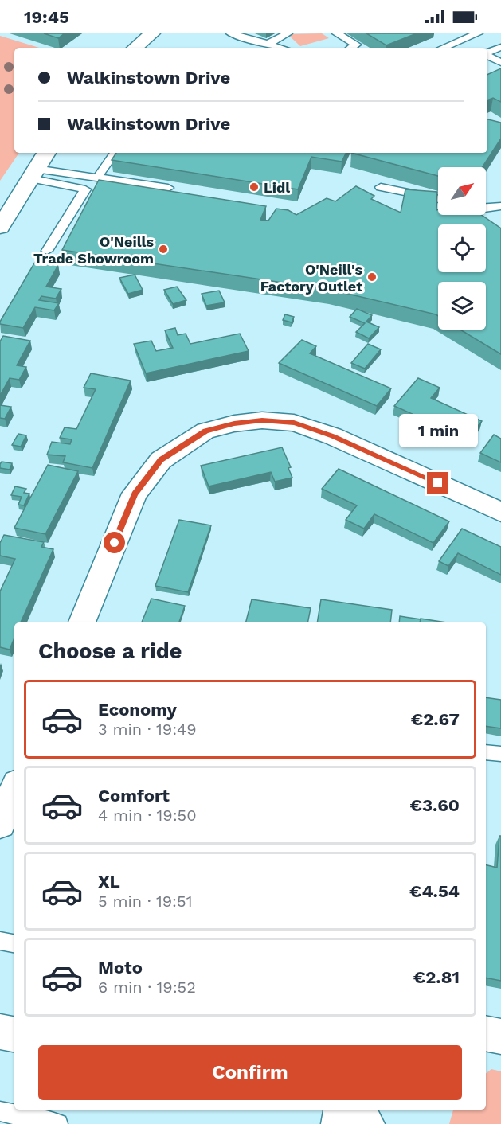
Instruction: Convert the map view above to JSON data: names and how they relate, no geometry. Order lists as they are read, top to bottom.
{
  "places": ["Lidl", "O'Neills Trade Showroom", "O'Neill's Factory Outlet"],
  "north": "top right",
  "page": {
    "status": "19:45",
    "banner": ["Walkinstown Drive", "Walkinstown Drive"],
    "bubble": "1 min",
    "heading": "Choose a ride",
    "list": [
      {
        "name": "Economy",
        "note": "3 min · 19:49",
        "value": "€2.67"
      },
      {
        "name": "Comfort",
        "note": "4 min · 19:50",
        "value": "€3.60"
      },
      {
        "name": "XL",
        "note": "5 min · 19:51",
        "value": "€4.54"
      },
      {
        "name": "Moto",
        "note": "6 min · 19:52",
        "value": "€2.81"
      }
    ],
    "buttons": "Confirm"
  }
}
